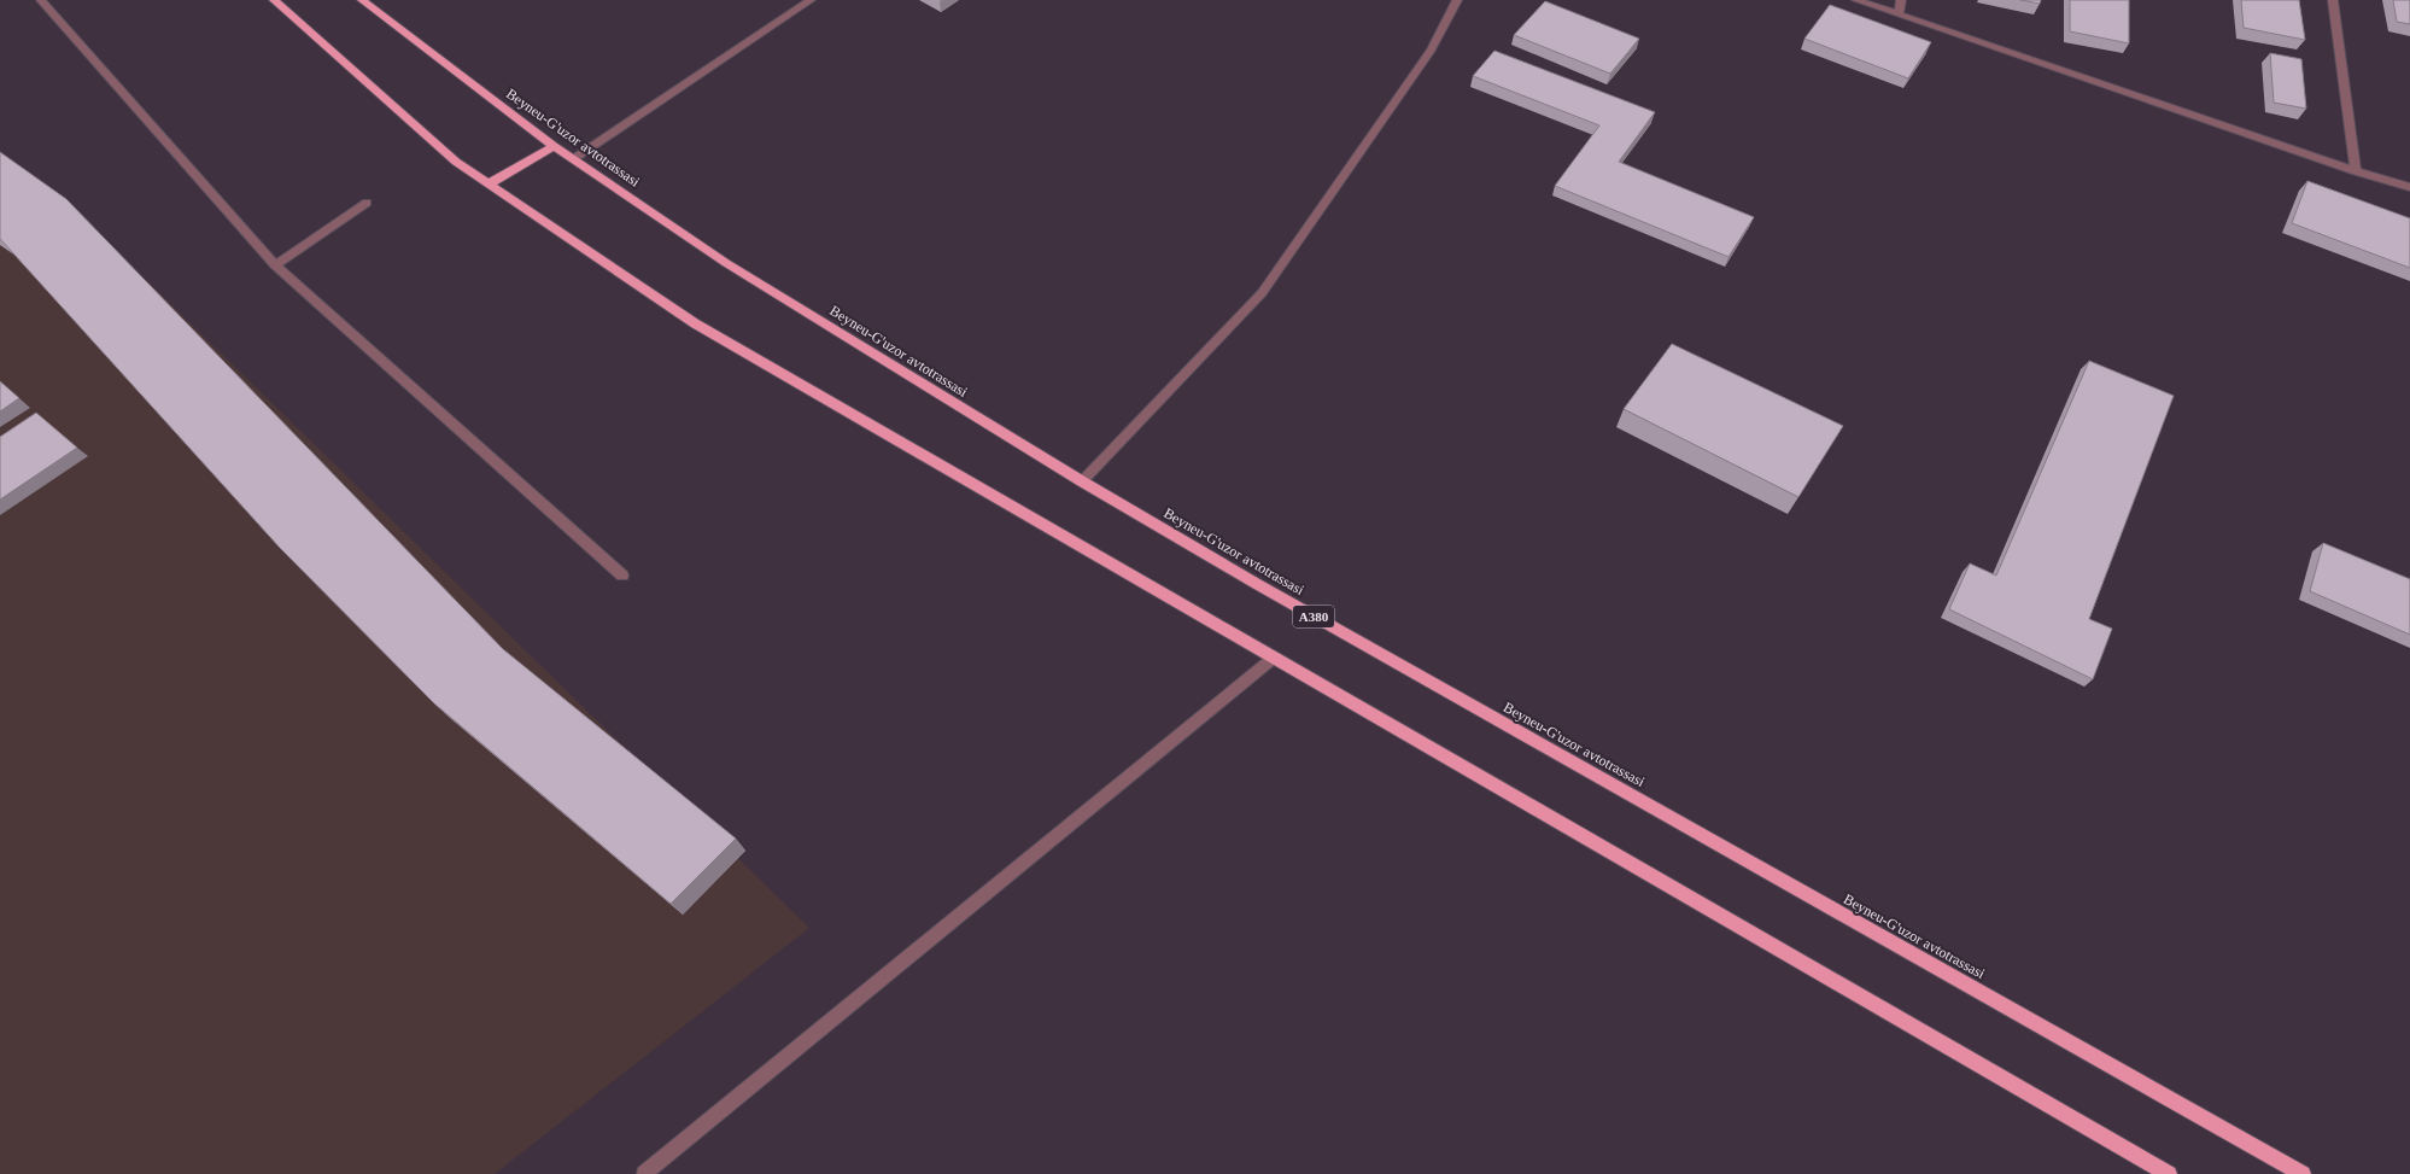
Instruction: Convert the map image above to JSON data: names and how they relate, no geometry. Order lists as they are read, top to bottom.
{
  "streets": {
    "highway": ["Beyneu-G'uzor avtotrassasi", "A380"]
  }
}
